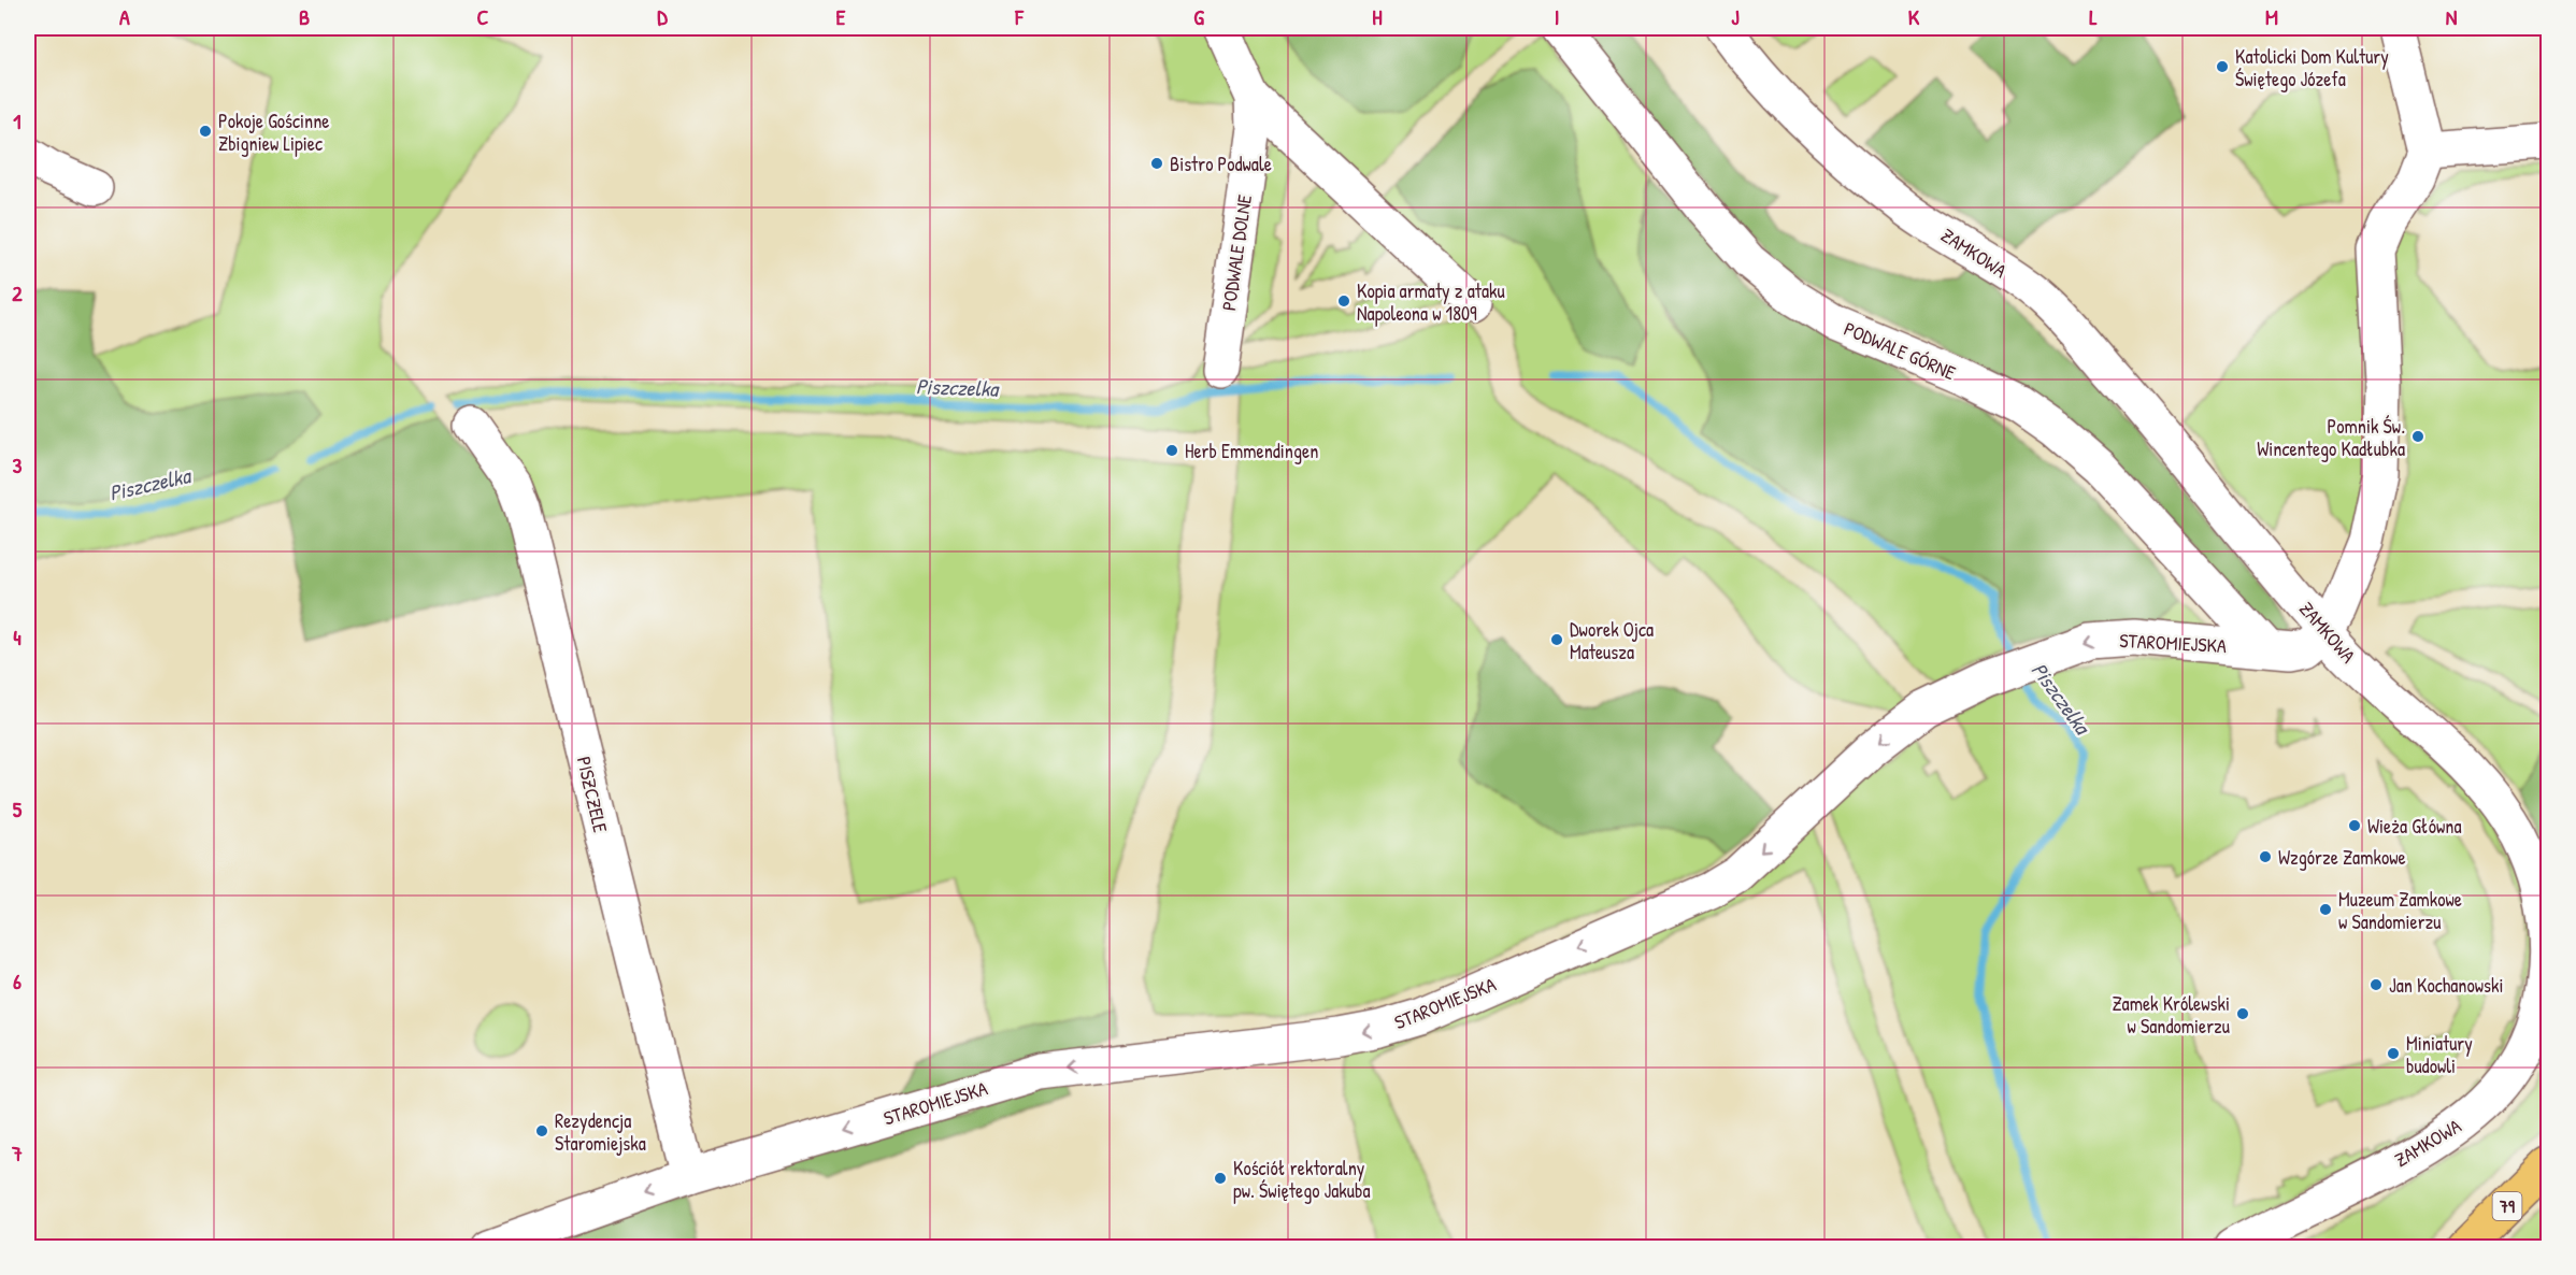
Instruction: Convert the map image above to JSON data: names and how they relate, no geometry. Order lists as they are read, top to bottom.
{
  "streets": {
    "main road": ["79"],
    "street": [
      "PODWALE DOLNE",
      "ZAMKOWA",
      "PODWALE GÓRNE",
      "STAROMIEJSKA",
      "PISZCZELE"
    ]
  },
  "crossings": [
    ["ZAMKOWA", "STAROMIEJSKA"],
    ["PODWALE GÓRNE", "STAROMIEJSKA"],
    ["STAROMIEJSKA", "PISZCZELE"]
  ],
  "one_way": ["STAROMIEJSKA"],
  "water": ["Piszczelka"],
  "places": [
    "Katolicki Dom Kultury Świętego Józefa",
    "Pokoje Gościnne Zbigniew Lipiec",
    "Bistro Podwale",
    "Kopia armaty z ataku Napoleona w 1809",
    "Pomnik Św. Wincentego Kadłubka",
    "Herb Emmendingen",
    "Dworek Ojca Mateusza",
    "Wieża Główna",
    "Wzgórze Zamkowe",
    "Muzeum Zamkowe w Sandomierzu",
    "Jan Kochanowski",
    "Zamek Królewski w Sandomierzu",
    "Miniatury budowli",
    "Rezydencja Staromiejska",
    "Kościół rektoralny pw. Świętego Jakuba"
  ],
  "grid": {
    "columns": [
      "A",
      "B",
      "C",
      "D",
      "E",
      "F",
      "G",
      "H",
      "I",
      "J",
      "K",
      "L",
      "M",
      "N"
    ],
    "rows": [
      "1",
      "2",
      "3",
      "4",
      "5",
      "6",
      "7"
    ]
  }
}
